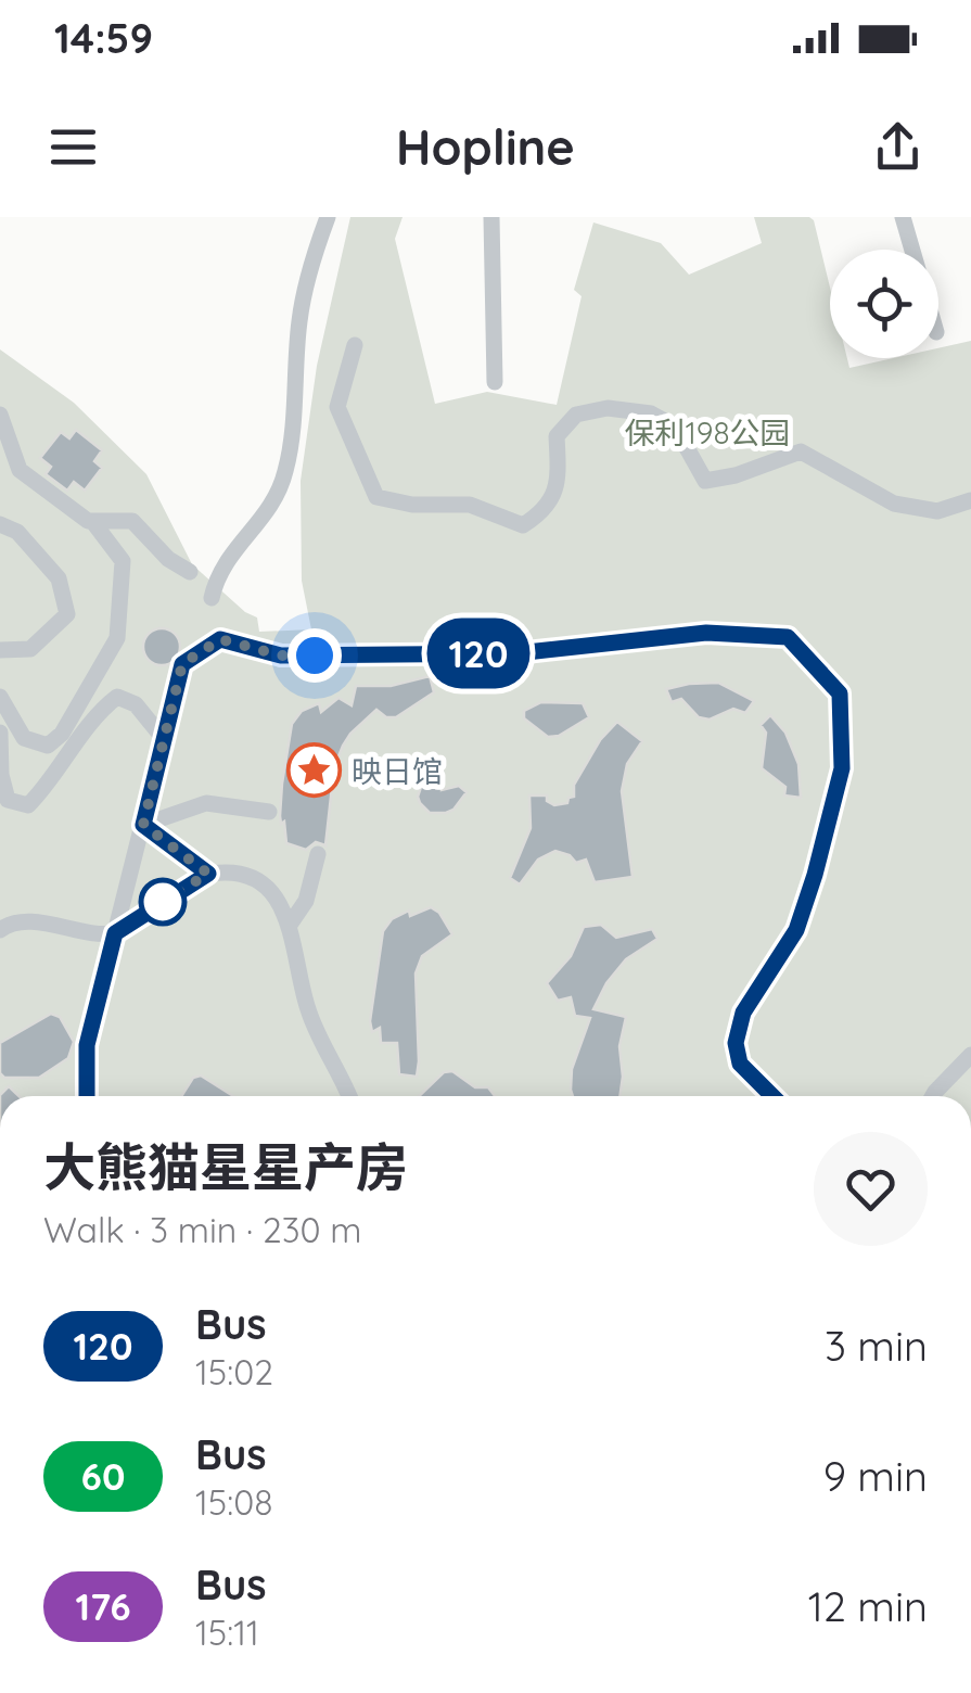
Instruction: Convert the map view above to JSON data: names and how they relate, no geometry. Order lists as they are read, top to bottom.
{
  "parks": ["保利198公园"],
  "places": {
    "place": ["映日馆"]
  },
  "lines": ["bus line 120"],
  "page": {
    "status": "14:59",
    "header": "Hopline",
    "on_map": "120",
    "heading": ["大熊猫星星产房", "Walk · 3 min · 230 m"],
    "list": [
      {
        "mark": "120",
        "name": "Bus",
        "note": "15:02",
        "value": "3 min"
      },
      {
        "mark": "60",
        "name": "Bus",
        "note": "15:08",
        "value": "9 min"
      },
      {
        "mark": "176",
        "name": "Bus",
        "note": "15:11",
        "value": "12 min"
      }
    ]
  }
}
